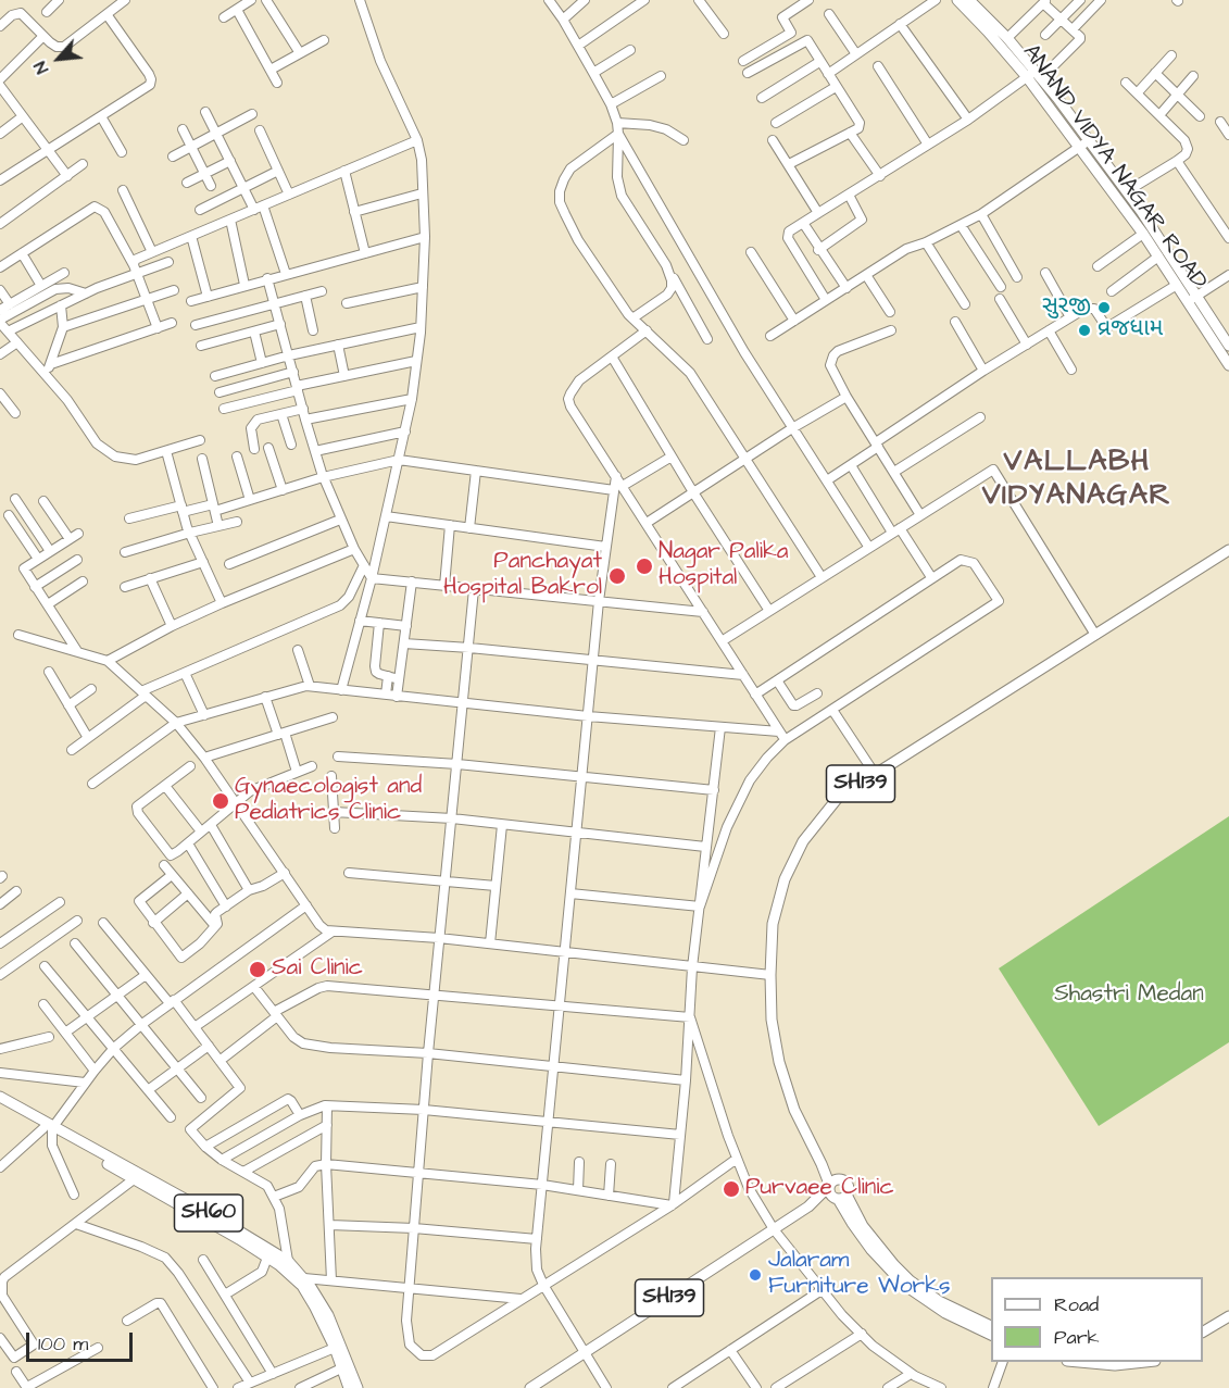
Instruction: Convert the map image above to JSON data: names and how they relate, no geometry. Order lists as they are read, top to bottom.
{
  "streets": {
    "main road": ["ANAND VIDYA NAGAR ROAD", "SH139", "SH60"]
  },
  "districts": ["VALLABH VIDYANAGAR"],
  "parks": ["Shastri Medan"],
  "places": [
    "સુરજી",
    "વ્રજધામ",
    "Nagar Palika Hospital",
    "Panchayat Hospital Bakrol",
    "Gynaecologist and Pediatrics Clinic",
    "Sai Clinic",
    "Purvaee Clinic",
    "Jalaram Furniture Works"
  ],
  "legend": ["Road", "Park"],
  "scale_bar": "100 m",
  "north": "bottom left"
}
